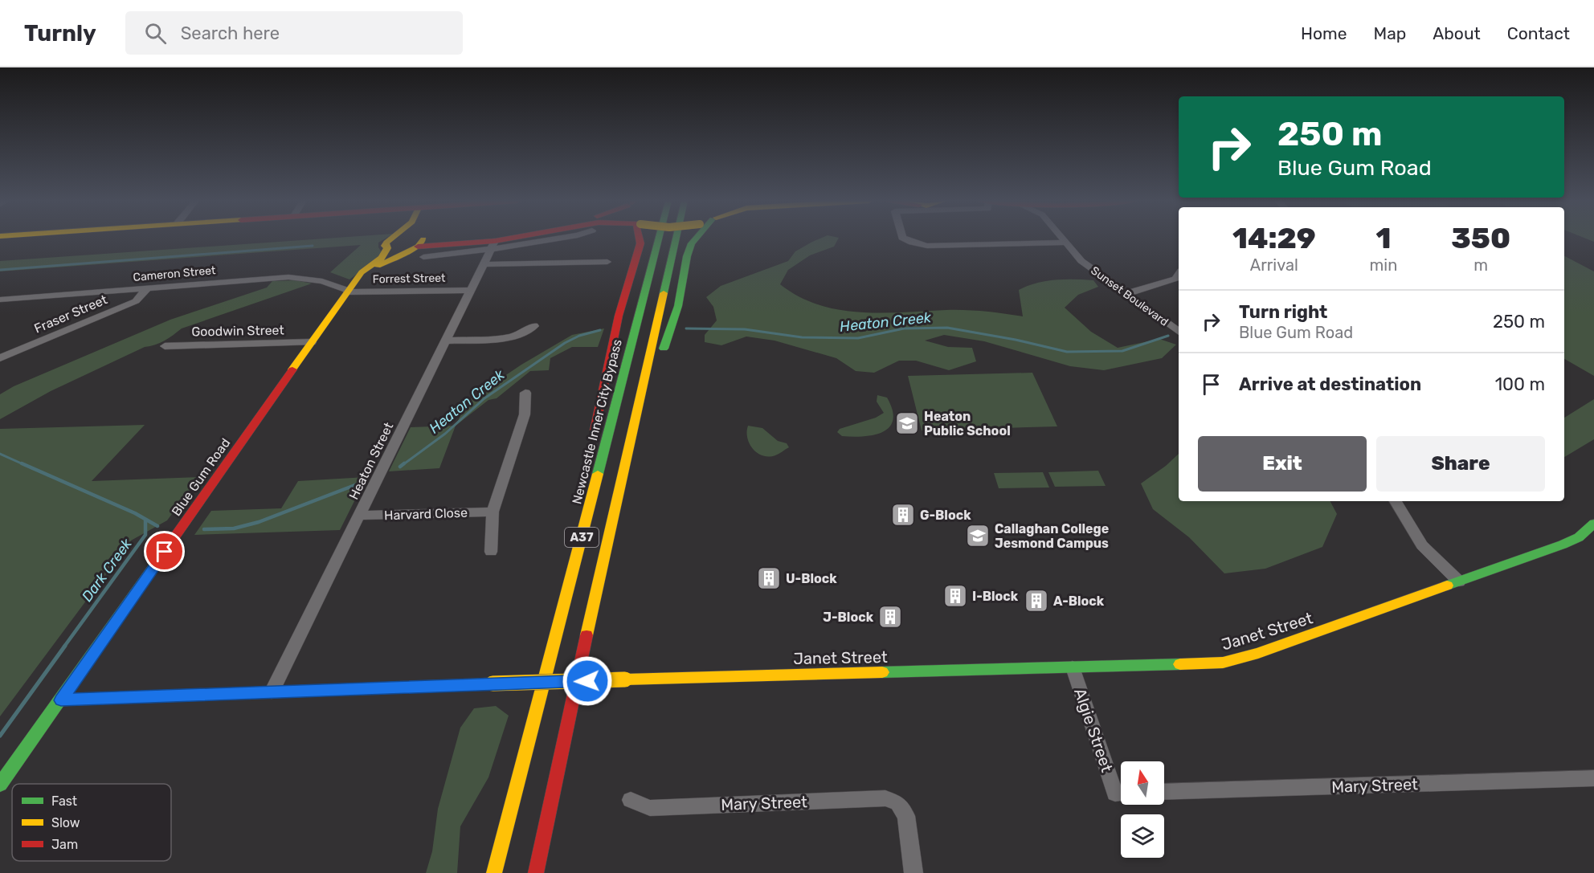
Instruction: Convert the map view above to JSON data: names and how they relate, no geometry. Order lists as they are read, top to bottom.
{
  "streets": {
    "main road": [
      "Newcastle Inner City Bypass",
      "Blue Gum Road",
      "A37",
      "Janet Street"
    ],
    "street": [
      "Cameron Street",
      "Forrest Street",
      "Sunset Boulevard",
      "Fraser Street",
      "Goodwin Street",
      "Heaton Street",
      "Harvard Close",
      "Algie Street",
      "Mary Street"
    ]
  },
  "crossings": [
    ["Cameron Street", "Forrest Street"],
    ["Cameron Street", "Fraser Street"],
    ["Cameron Street", "Blue Gum Road"],
    ["Forrest Street", "Heaton Street"],
    ["Forrest Street", "Blue Gum Road"],
    ["Goodwin Street", "Blue Gum Road"],
    ["Heaton Street", "Harvard Close"],
    ["Heaton Street", "Janet Street"],
    ["Blue Gum Road", "Janet Street"],
    ["Janet Street", "Algie Street"]
  ],
  "water": ["Heaton Creek", "Dark Creek"],
  "places": {
    "school or university": ["Heaton Public School", "Callaghan College Jesmond Campus"],
    "building": [
      "G-Block",
      "U-Block",
      "I-Block",
      "A-Block",
      "J-Block"
    ]
  },
  "legend": ["Fast", "Slow", "Jam"],
  "north": "top",
  "page": {
    "header": "Turnly",
    "search": "Search here",
    "nav": [
      "Home",
      "Map",
      "About",
      "Contact"
    ],
    "turn": ["250 m", "Blue Gum Road"],
    "eta": [
      "14:29",
      "Arrival",
      "1",
      "min",
      "350",
      "m"
    ],
    "list": [
      {
        "name": "Turn right",
        "note": "Blue Gum Road",
        "value": "250 m"
      },
      {
        "name": "Arrive at destination",
        "value": "100 m"
      }
    ],
    "buttons": ["Exit", "Share"]
  }
}
